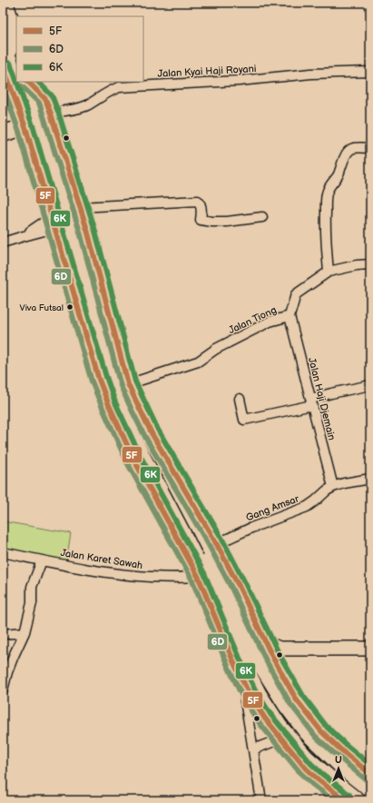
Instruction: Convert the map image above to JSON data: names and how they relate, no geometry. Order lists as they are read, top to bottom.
{
  "streets": {
    "street": [
      "Jalan Kyai Haji Royani",
      "Jalan Tiong",
      "Jalan Haji Djemain",
      "Gang Amsar",
      "Jalan Karet Sawah"
    ]
  },
  "crossings": [
    ["Jalan Tiong", "Jalan Haji Djemain"],
    ["Jalan Haji Djemain", "Gang Amsar"]
  ],
  "places": ["Viva Futsal"],
  "lines": ["transit line 6K", "transit line 5F", "transit line 6D"],
  "legend": ["5F", "6D", "6K"],
  "north": "top"
}
